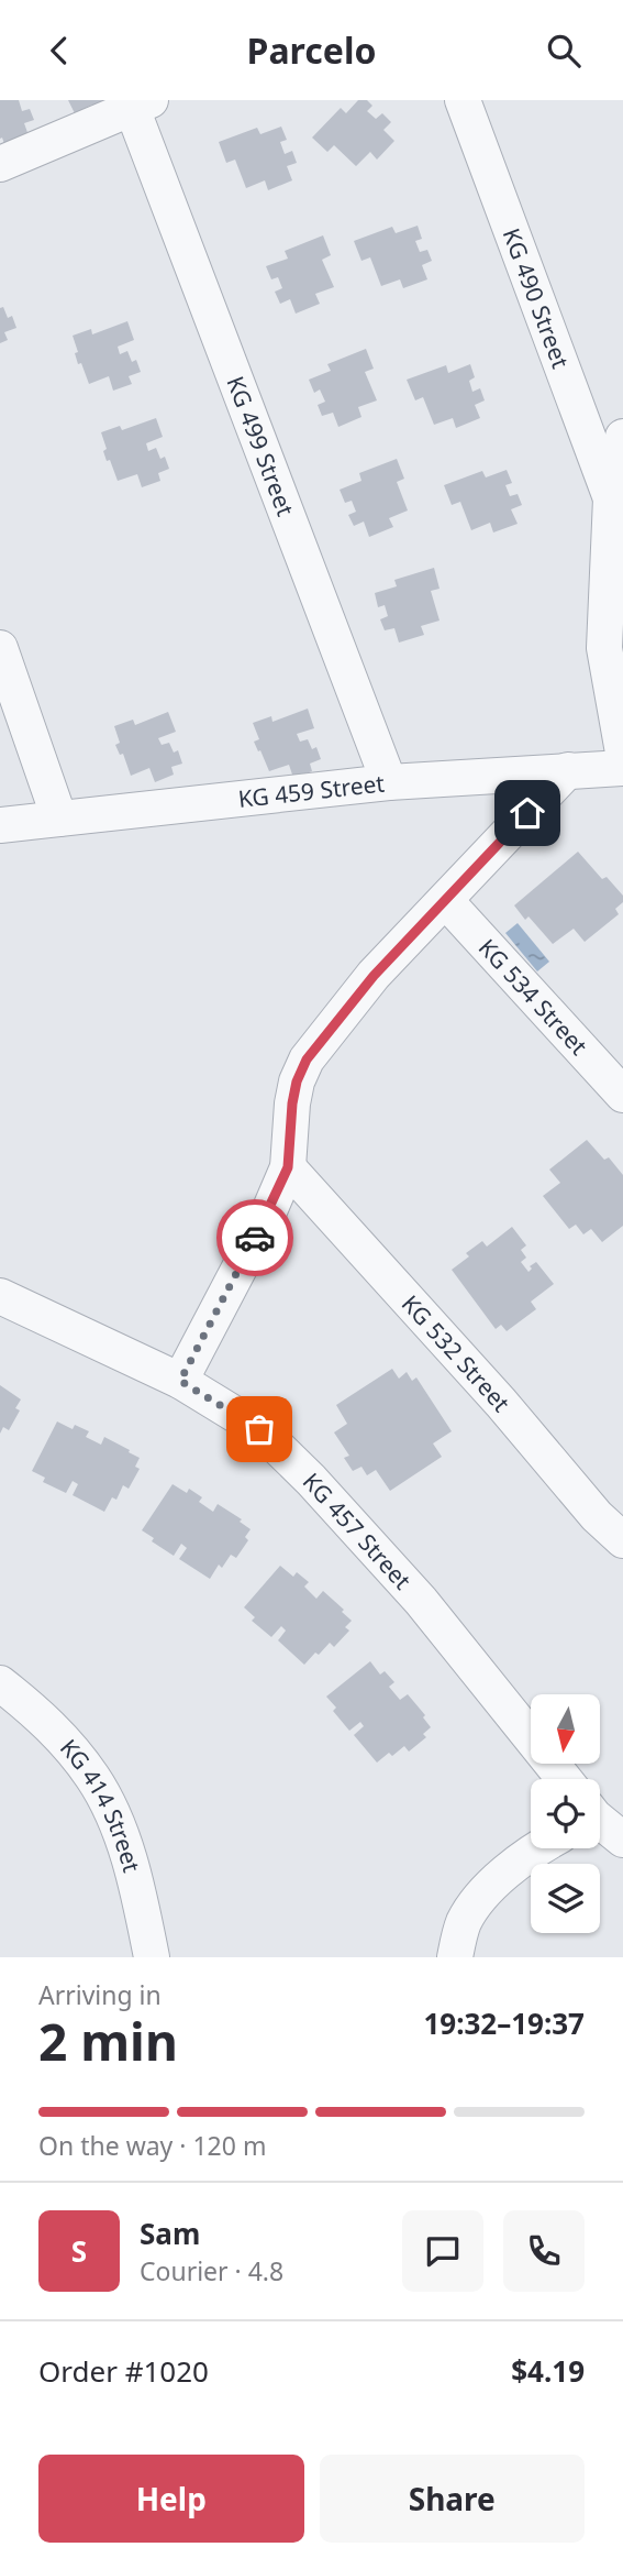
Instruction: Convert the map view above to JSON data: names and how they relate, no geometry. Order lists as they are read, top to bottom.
{
  "streets": {
    "street": [
      "KG 490 Street",
      "KG 499 Street",
      "KG 459 Street",
      "KG 534 Street",
      "KG 532 Street",
      "KG 457 Street",
      "KG 414 Street"
    ]
  },
  "crossings": [
    ["KG 499 Street", "KG 459 Street"]
  ],
  "north": "bottom",
  "page": {
    "header": "Parcelo",
    "heading": ["2 min", "Arriving in", "19:32–19:37"],
    "panel": [
      "Sam",
      "Courier · 4.8",
      "Order #1020",
      "$4.19"
    ],
    "bar": "On the way · 120 m",
    "round": "S",
    "buttons": ["Help", "Share"]
  }
}
